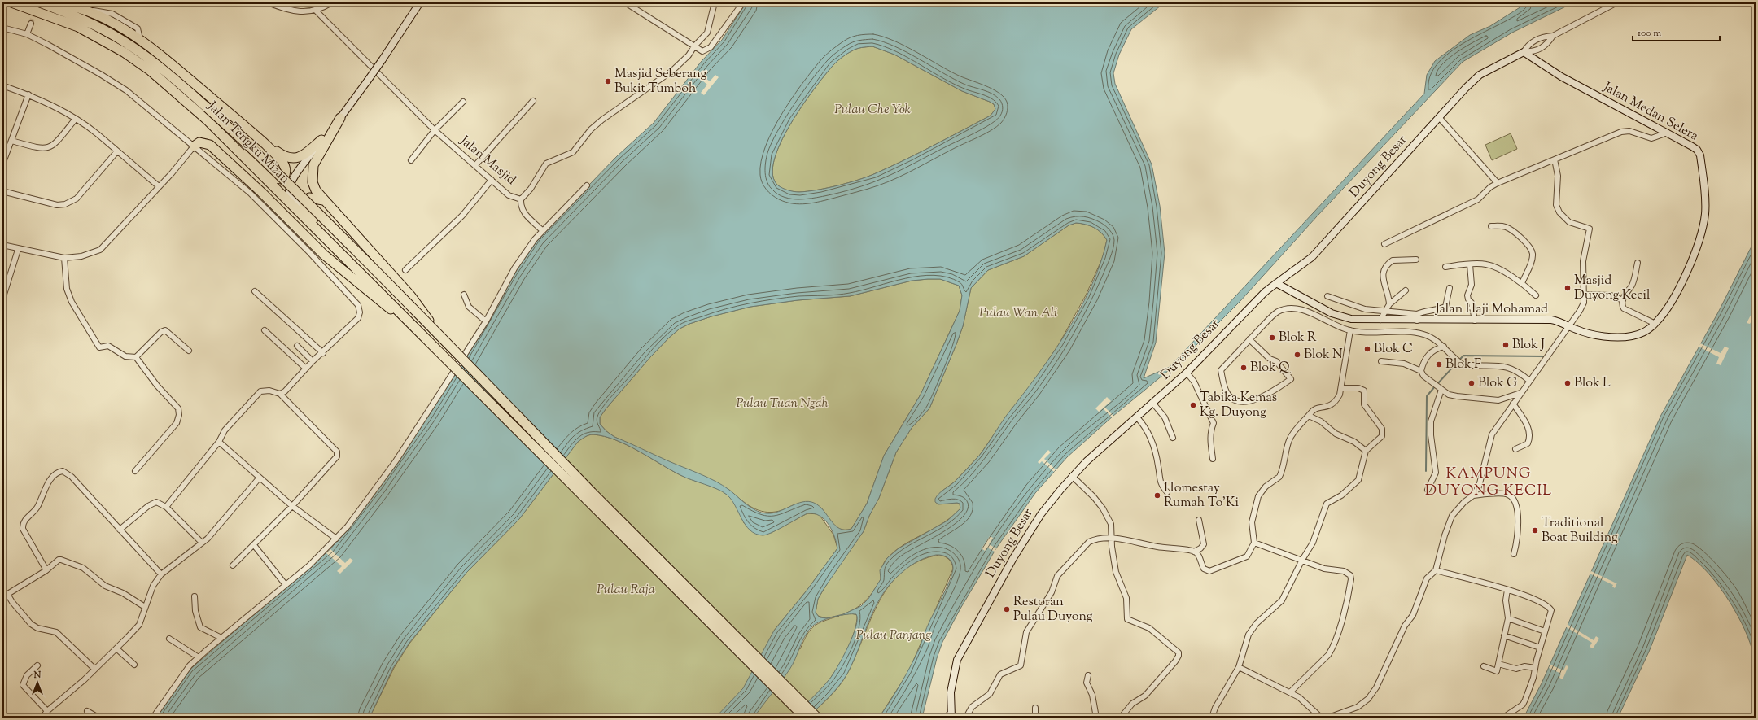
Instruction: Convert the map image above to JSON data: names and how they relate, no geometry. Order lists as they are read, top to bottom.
{
  "streets": {
    "highway": ["Jalan Tengku Mizan"],
    "street": [
      "Jalan Medan Selera",
      "Jalan Masjid",
      "Duyong Besar",
      "Jalan Haji Mohamad"
    ]
  },
  "crossings": [
    ["Jalan Medan Selera", "Duyong Besar"],
    ["Jalan Medan Selera", "Jalan Haji Mohamad"],
    ["Duyong Besar", "Jalan Haji Mohamad"]
  ],
  "districts": ["KAMPUNG DUYONG KECIL"],
  "parks": [
    "Pulau Che Yok",
    "Pulau Wan Ali",
    "Pulau Tuan Ngah",
    "Pulau Raja",
    "Pulau Panjang"
  ],
  "places": [
    "Masjid Seberang Bukit Tumboh",
    "Masjid Duyong Kecil",
    "Blok R",
    "Blok J",
    "Blok C",
    "Blok N",
    "Blok F",
    "Blok Q",
    "Blok G",
    "Blok L",
    "Tabika Kemas Kg. Duyong",
    "Homestay Rumah To’Ki",
    "Traditional Boat Building",
    "Restoran Pulau Duyong"
  ],
  "scale_bar": "100 m",
  "north": "top"
}
